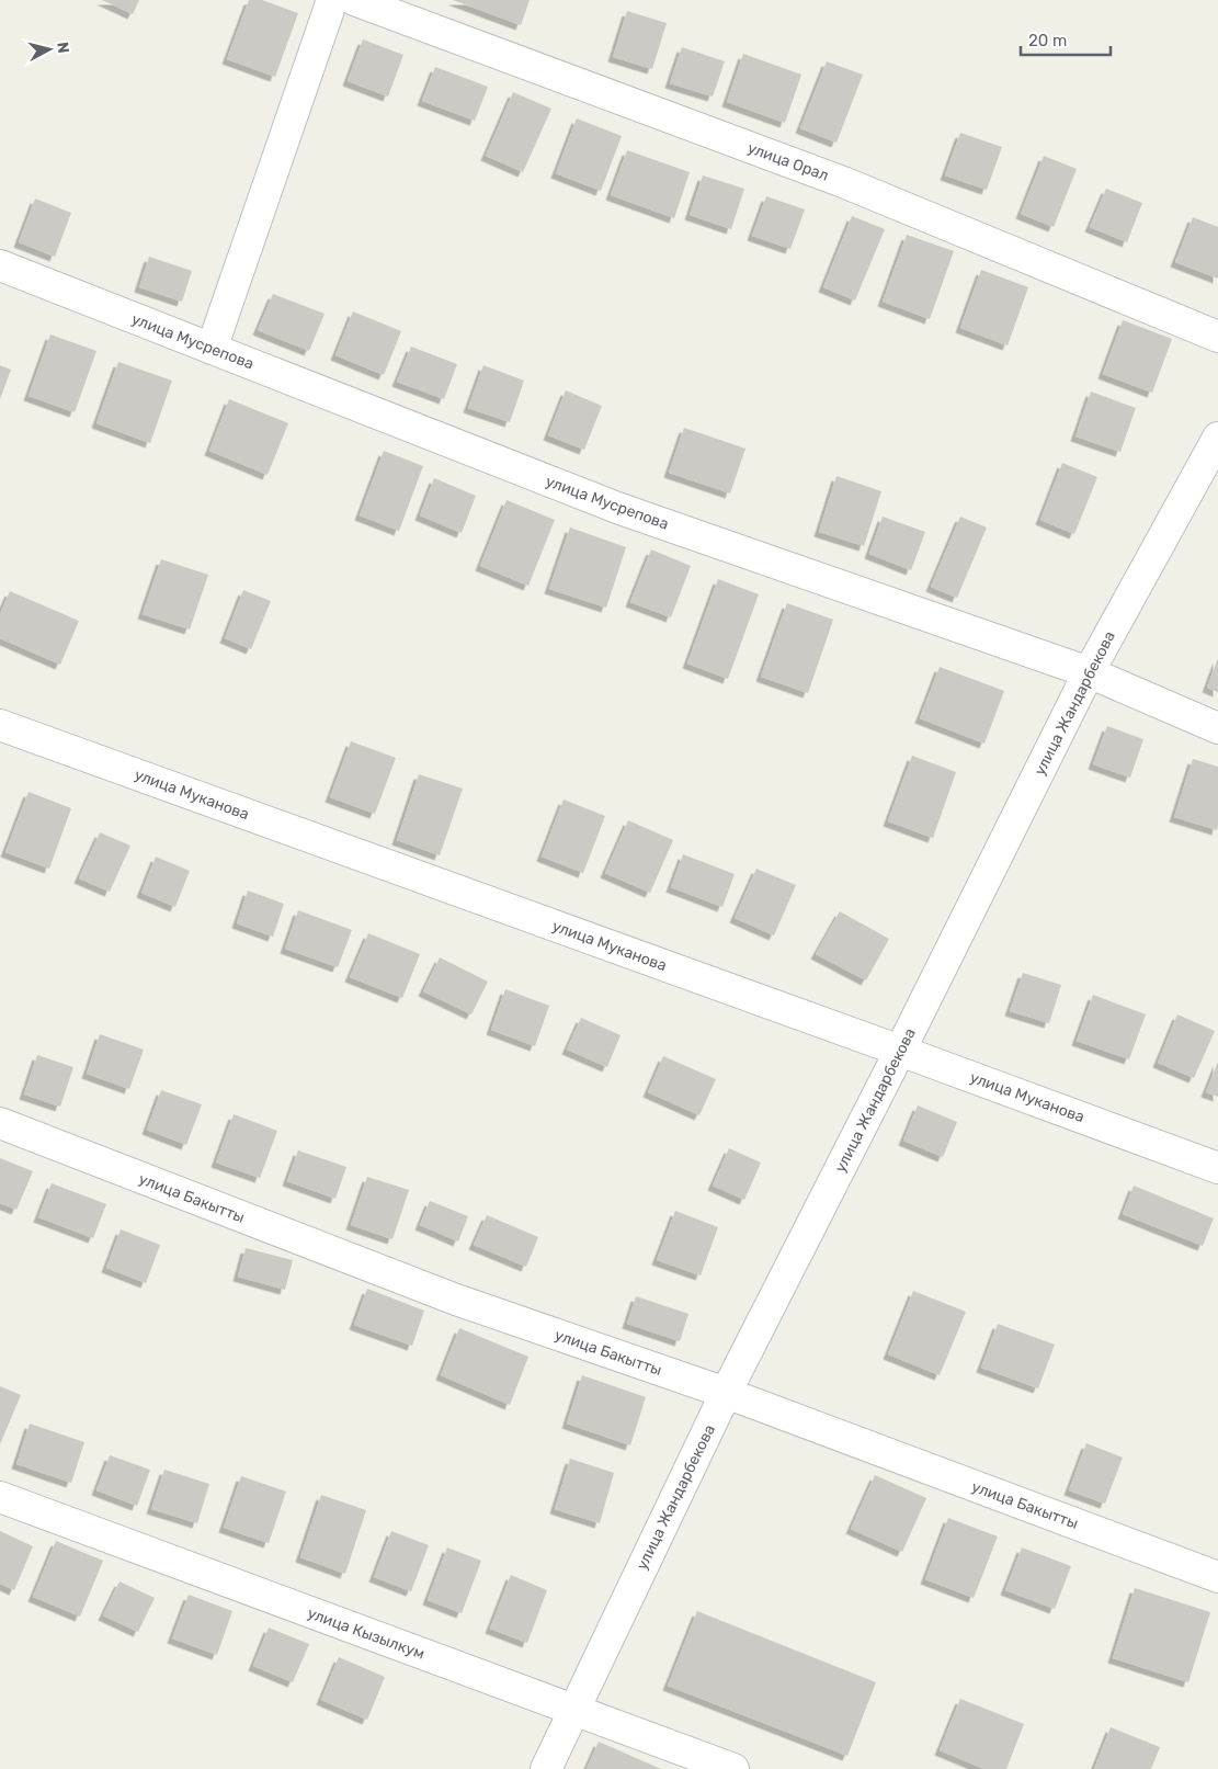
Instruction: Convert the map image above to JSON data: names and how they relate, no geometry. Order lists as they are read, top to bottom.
{
  "streets": {
    "street": [
      "улица Орал",
      "улица Мусрепова",
      "улица Жандарбекова",
      "улица Муканова",
      "улица Бакытты",
      "улица Кызылкум"
    ]
  },
  "crossings": [
    ["улица Мусрепова", "улица Жандарбекова"],
    ["улица Жандарбекова", "улица Муканова"],
    ["улица Жандарбекова", "улица Бакытты"],
    ["улица Жандарбекова", "улица Кызылкум"]
  ],
  "scale_bar": "20 m",
  "north": "right"
}
